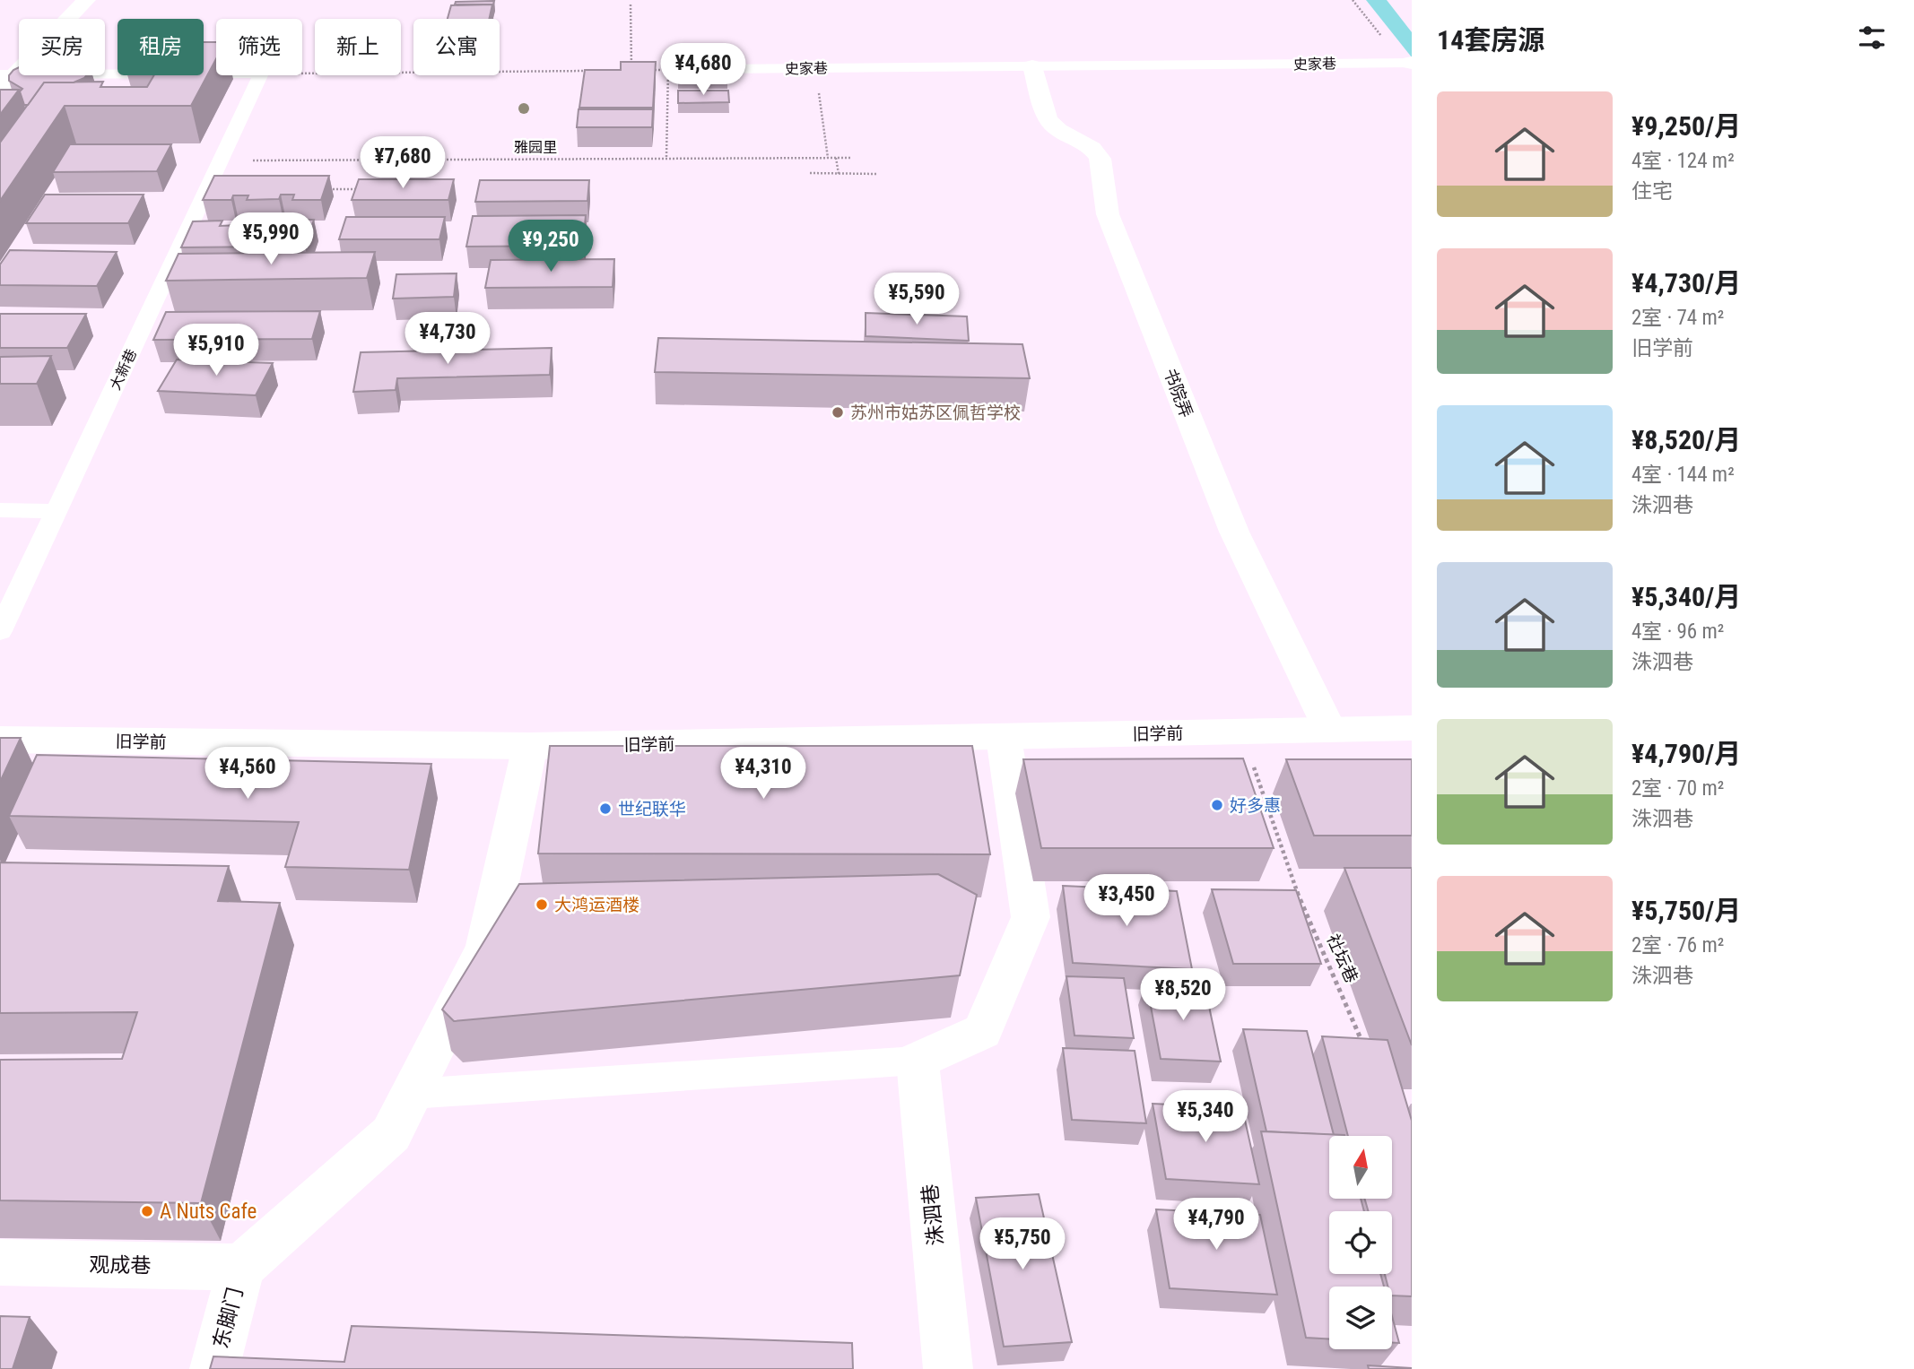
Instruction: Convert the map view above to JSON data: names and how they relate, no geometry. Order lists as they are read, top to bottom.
{
  "streets": {
    "street": [
      "书院弄",
      "旧学前",
      "洙泗巷",
      "观成巷",
      "东脚门"
    ],
    "lane": ["史家巷", "大新巷"],
    "path": ["雅园里", "社坛巷"]
  },
  "crossings": [
    ["史家巷", "书院弄"],
    ["雅园里", "大新巷"],
    ["书院弄", "旧学前"],
    ["旧学前", "社坛巷"],
    ["观成巷", "东脚门"]
  ],
  "places": [
    "苏州市姑苏区佩哲学校",
    "好多惠",
    "世纪联华",
    "大鸿运酒楼",
    "A Nuts Cafe"
  ],
  "north": "top",
  "page": {
    "heading": "14套房源",
    "chip": [
      "买房",
      "租房",
      "筛选",
      "新上",
      "公寓"
    ],
    "price": [
      "¥4,680",
      "¥7,680",
      "¥5,990",
      "¥9,250",
      "¥5,590",
      "¥4,730",
      "¥5,910",
      "¥4,560",
      "¥4,310",
      "¥3,450",
      "¥8,520",
      "¥5,340",
      "¥4,790",
      "¥5,750"
    ],
    "list": [
      {
        "name": "¥9,250/月",
        "note": "4室 · 124 m² · 住宅"
      },
      {
        "name": "¥4,730/月",
        "note": "2室 · 74 m² · 旧学前"
      },
      {
        "name": "¥8,520/月",
        "note": "4室 · 144 m² · 洙泗巷"
      },
      {
        "name": "¥5,340/月",
        "note": "4室 · 96 m² · 洙泗巷"
      },
      {
        "name": "¥4,790/月",
        "note": "2室 · 70 m² · 洙泗巷"
      },
      {
        "name": "¥5,750/月",
        "note": "2室 · 76 m² · 洙泗巷"
      }
    ]
  }
}
